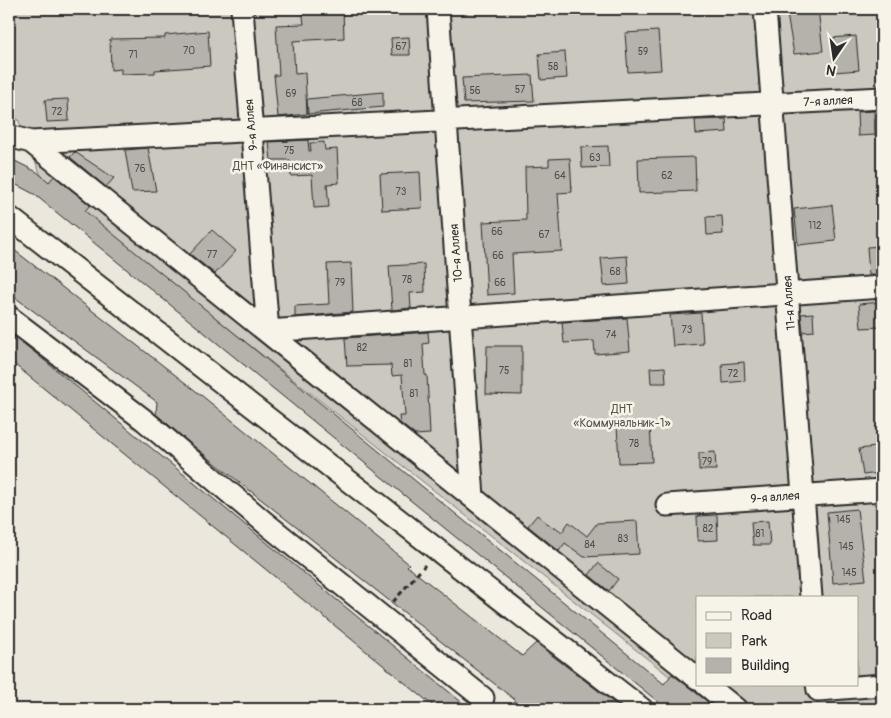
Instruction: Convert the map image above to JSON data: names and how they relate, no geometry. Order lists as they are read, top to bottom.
{
  "streets": {
    "lane": [
      "7-я аллея",
      "9-я Аллея",
      "10-я Аллея",
      "11-я Аллея",
      "9-я аллея"
    ]
  },
  "crossings": [
    ["7-я аллея", "9-я Аллея"],
    ["7-я аллея", "10-я Аллея"],
    ["7-я аллея", "11-я Аллея"],
    ["11-я Аллея", "9-я аллея"]
  ],
  "parks": ["ДНТ «Финансист»", "ДНТ «Коммунальник-1»"],
  "house_numbers": [
    "67",
    "70",
    "59",
    "71",
    "58",
    "57",
    "56",
    "69",
    "68",
    "72",
    "75",
    "63",
    "76",
    "64",
    "62",
    "73",
    "112",
    "66",
    "67",
    "77",
    "66",
    "68",
    "78",
    "79",
    "66",
    "73",
    "74",
    "82",
    "81",
    "75",
    "72",
    "81",
    "78",
    "79",
    "145",
    "82",
    "81",
    "83",
    "84",
    "145",
    "145"
  ],
  "legend": ["Road", "Park", "Building"],
  "north": "bottom"
}
